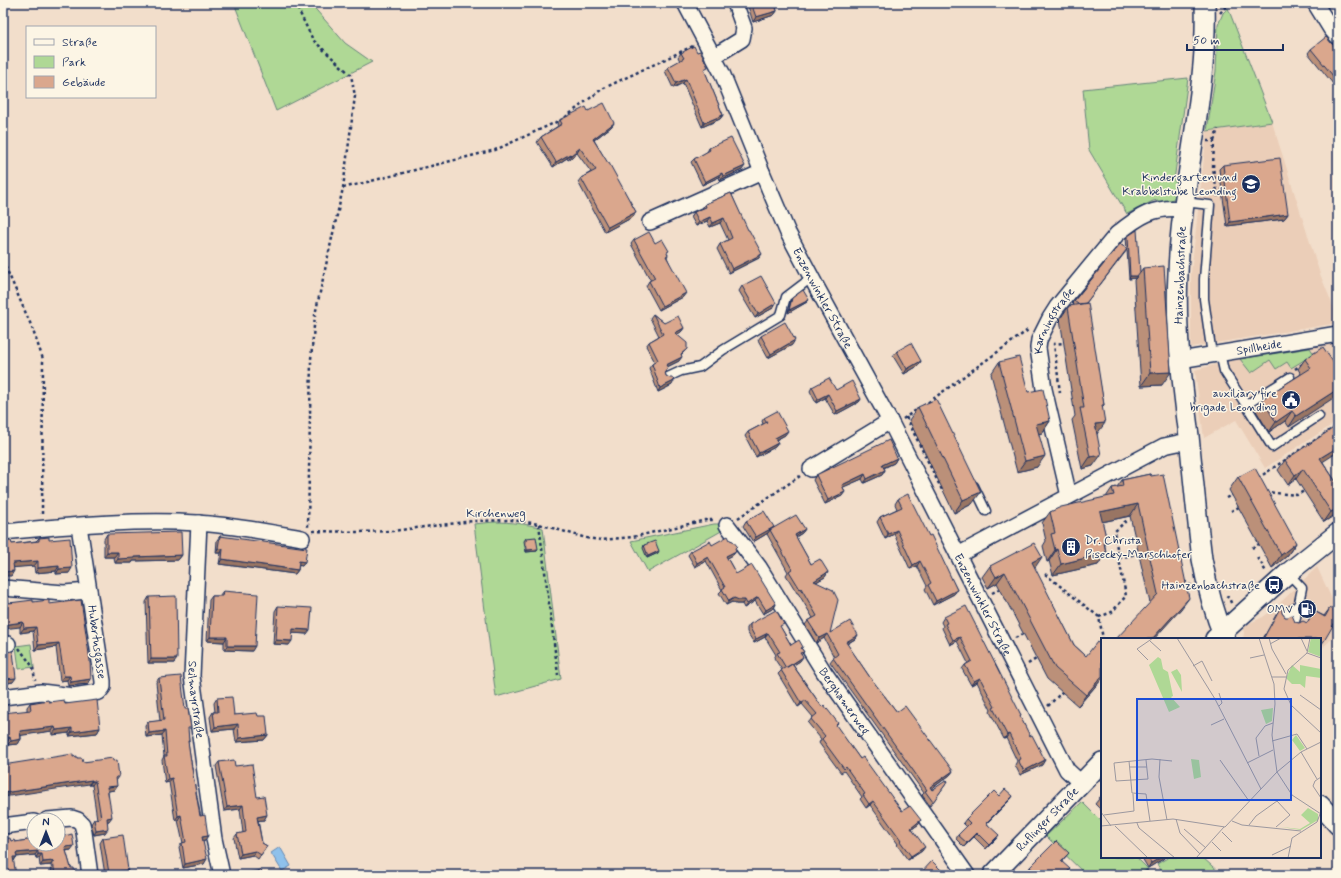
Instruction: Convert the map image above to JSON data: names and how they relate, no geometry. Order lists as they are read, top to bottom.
{
  "streets": {
    "street": [
      "Hainzenbachstraße",
      "Enzenwinkler Straße",
      "Karningstraße",
      "Spillheide",
      "Hubertusgasse",
      "Seilmayrstraße",
      "Berghamerweg",
      "Ruflinger Straße"
    ],
    "path": ["Kirchenweg"]
  },
  "crossings": [
    ["Hainzenbachstraße", "Karningstraße"],
    ["Hainzenbachstraße", "Spillheide"],
    ["Enzenwinkler Straße", "Ruflinger Straße"],
    ["Kirchenweg", "Berghamerweg"]
  ],
  "places": {
    "school or university": ["Kindergarten und Krabbelstube Leonding"],
    "public building": ["auxiliary fire brigade Leonding"],
    "building": ["Dr. Christa Pisecky-Marschhofer"],
    "bus stop": ["Hainzenbachstraße"],
    "fuel station": ["OMV"]
  },
  "legend": ["Straße", "Park", "Gebäude"],
  "scale_bar": "50 m",
  "north": "top"
}
